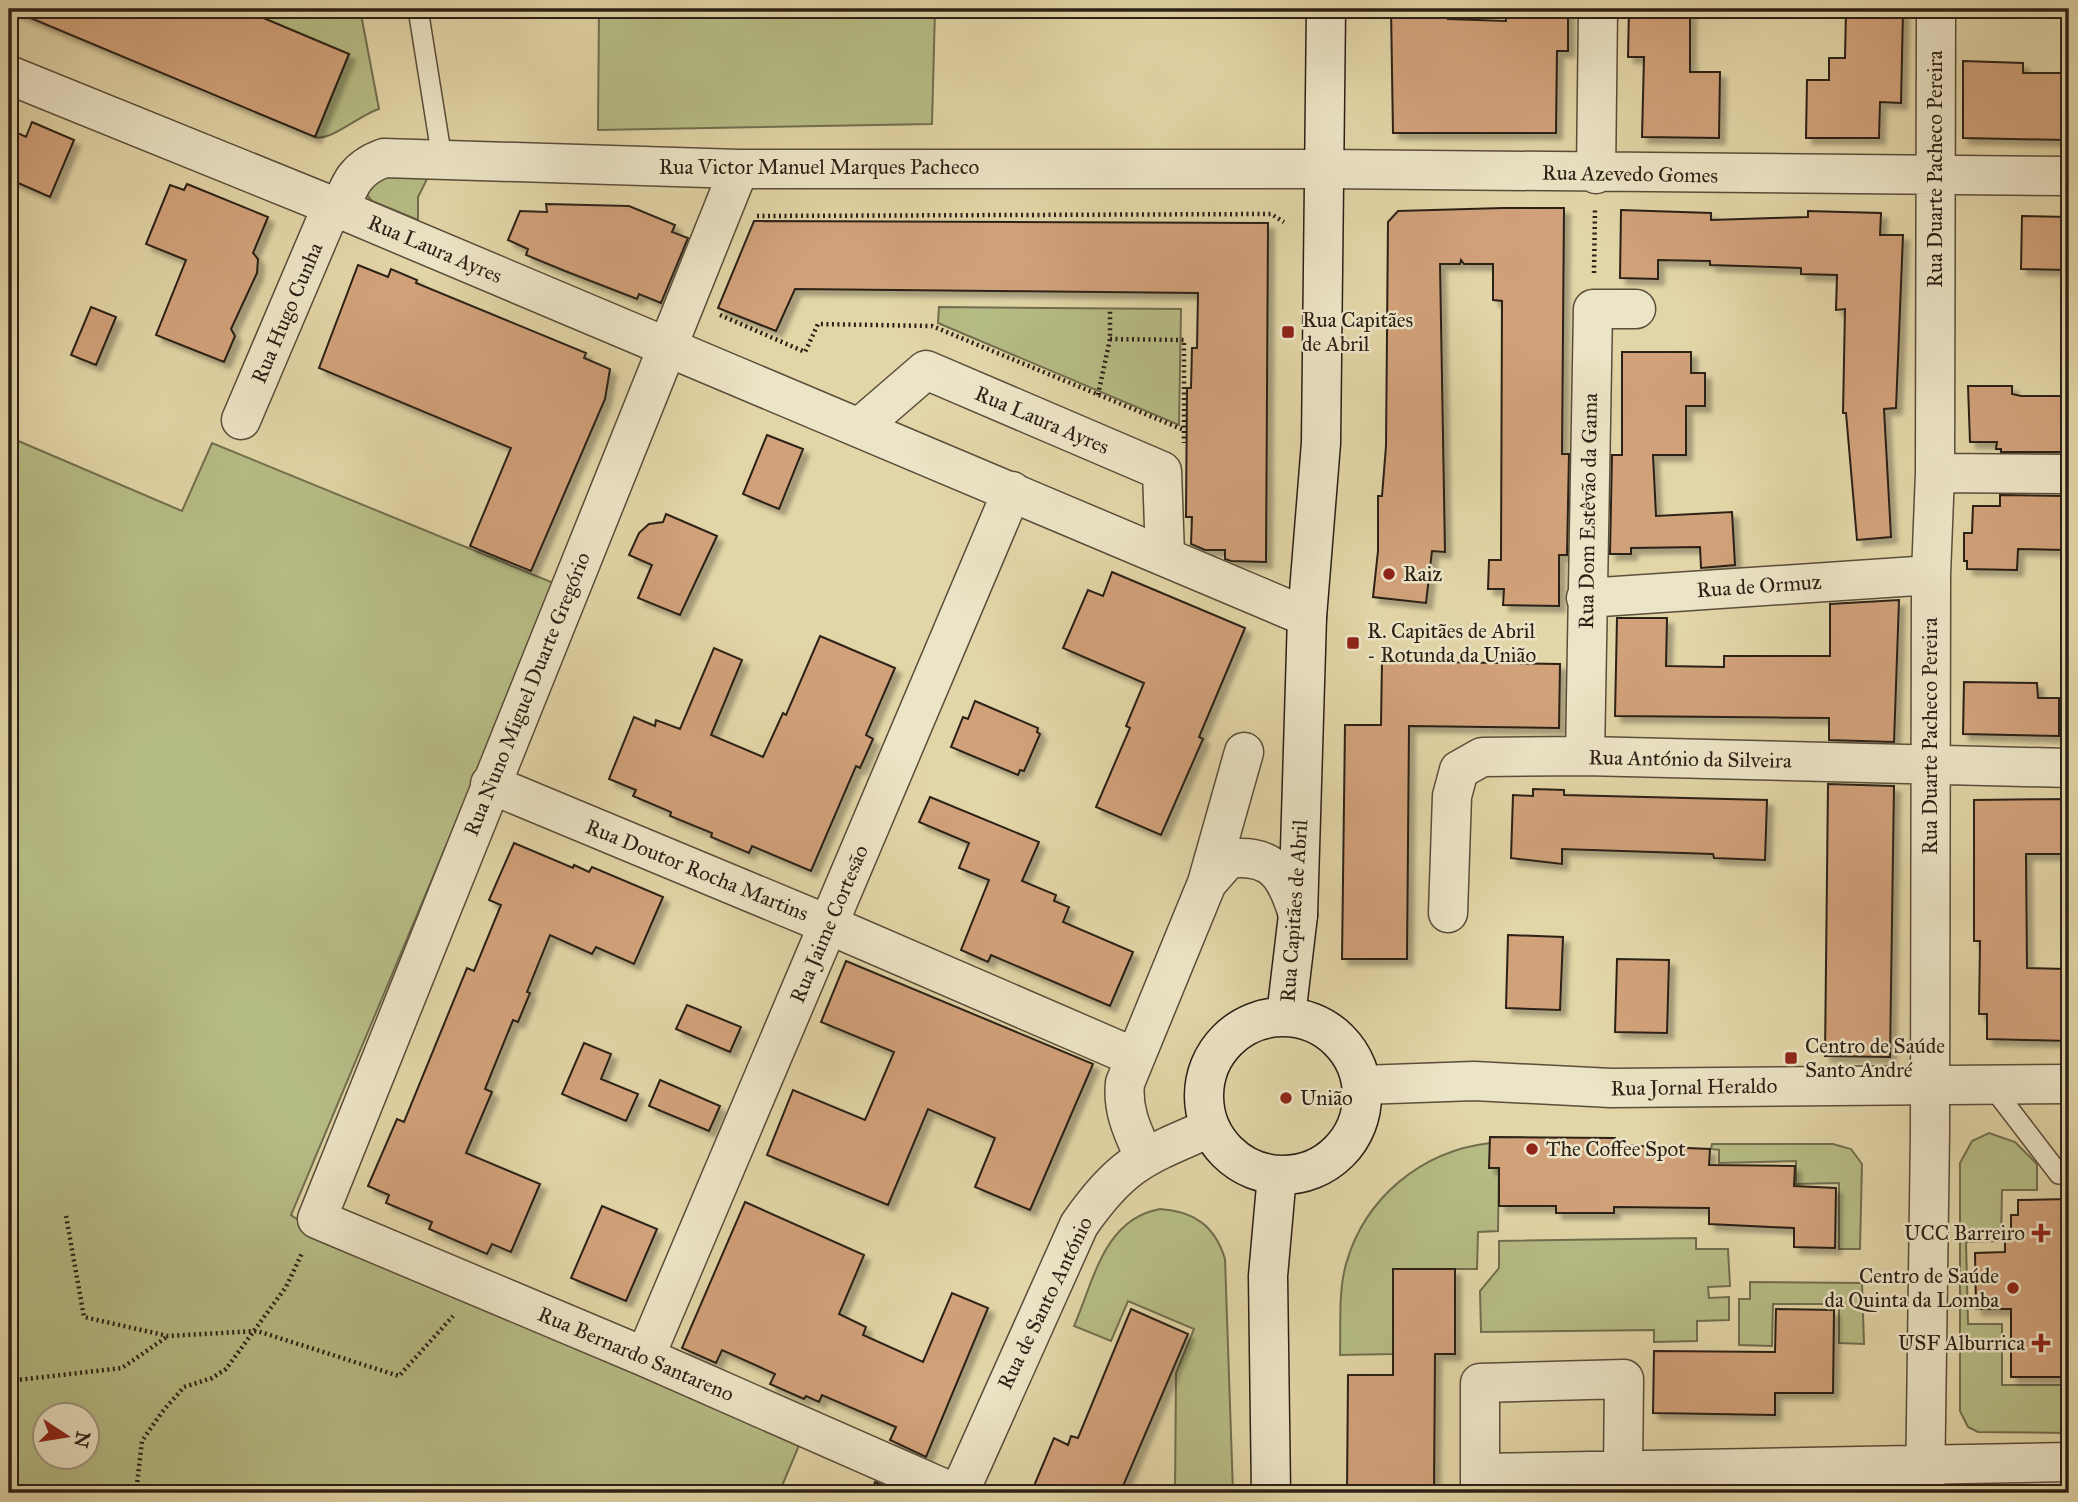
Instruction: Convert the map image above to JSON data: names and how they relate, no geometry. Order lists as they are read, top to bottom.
{
  "streets": {
    "street": [
      "Rua Victor Manuel Marques Pacheco",
      "Rua Duarte Pacheco Pereira",
      "Rua Azevedo Gomes",
      "Rua Laura Ayres",
      "Rua Hugo Cunha",
      "Rua Dom Estêvão da Gama",
      "Rua de Ormuz",
      "Rua Nuno Miguel Duarte Gregório",
      "Rua António da Silveira",
      "Rua Doutor Rocha Martins",
      "Rua Capitães de Abril",
      "Rua Jaime Cortesão",
      "Rua Jornal Heraldo",
      "Rua de Santo António",
      "Rua Bernardo Santareno"
    ]
  },
  "crossings": [
    ["Rua Victor Manuel Marques Pacheco", "Rua Azevedo Gomes"],
    ["Rua Victor Manuel Marques Pacheco", "Rua Laura Ayres"],
    ["Rua Victor Manuel Marques Pacheco", "Rua Hugo Cunha"],
    ["Rua Victor Manuel Marques Pacheco", "Rua Nuno Miguel Duarte Gregório"],
    ["Rua Victor Manuel Marques Pacheco", "Rua Capitães de Abril"],
    ["Rua Duarte Pacheco Pereira", "Rua Azevedo Gomes"],
    ["Rua Duarte Pacheco Pereira", "Rua de Ormuz"],
    ["Rua Duarte Pacheco Pereira", "Rua António da Silveira"],
    ["Rua Duarte Pacheco Pereira", "Rua Jornal Heraldo"],
    ["Rua Azevedo Gomes", "Rua Capitães de Abril"],
    ["Rua Laura Ayres", "Rua Hugo Cunha"],
    ["Rua Laura Ayres", "Rua Nuno Miguel Duarte Gregório"],
    ["Rua Laura Ayres", "Rua Capitães de Abril"],
    ["Rua Laura Ayres", "Rua Jaime Cortesão"],
    ["Rua Dom Estêvão da Gama", "Rua de Ormuz"],
    ["Rua Dom Estêvão da Gama", "Rua António da Silveira"],
    ["Rua Nuno Miguel Duarte Gregório", "Rua Doutor Rocha Martins"],
    ["Rua Nuno Miguel Duarte Gregório", "Rua Bernardo Santareno"],
    ["Rua Doutor Rocha Martins", "Rua Jaime Cortesão"],
    ["Rua Capitães de Abril", "Rua Jornal Heraldo"],
    ["Rua Capitães de Abril", "Rua de Santo António"],
    ["Rua Jaime Cortesão", "Rua Bernardo Santareno"],
    ["Rua Jornal Heraldo", "Rua de Santo António"],
    ["Rua de Santo António", "Rua Bernardo Santareno"]
  ],
  "places": {
    "transit": ["Rua Capitães de Abril", "R. Capitães de Abril - Rotunda da União", "Centro de Saúde Santo André"],
    "other": [
      "Raiz",
      "União",
      "The Coffee Spot",
      "Centro de Saúde da Quinta da Lomba"
    ],
    "health": ["UCC Barreiro", "USF Alburrica"]
  },
  "north": "right"
}
